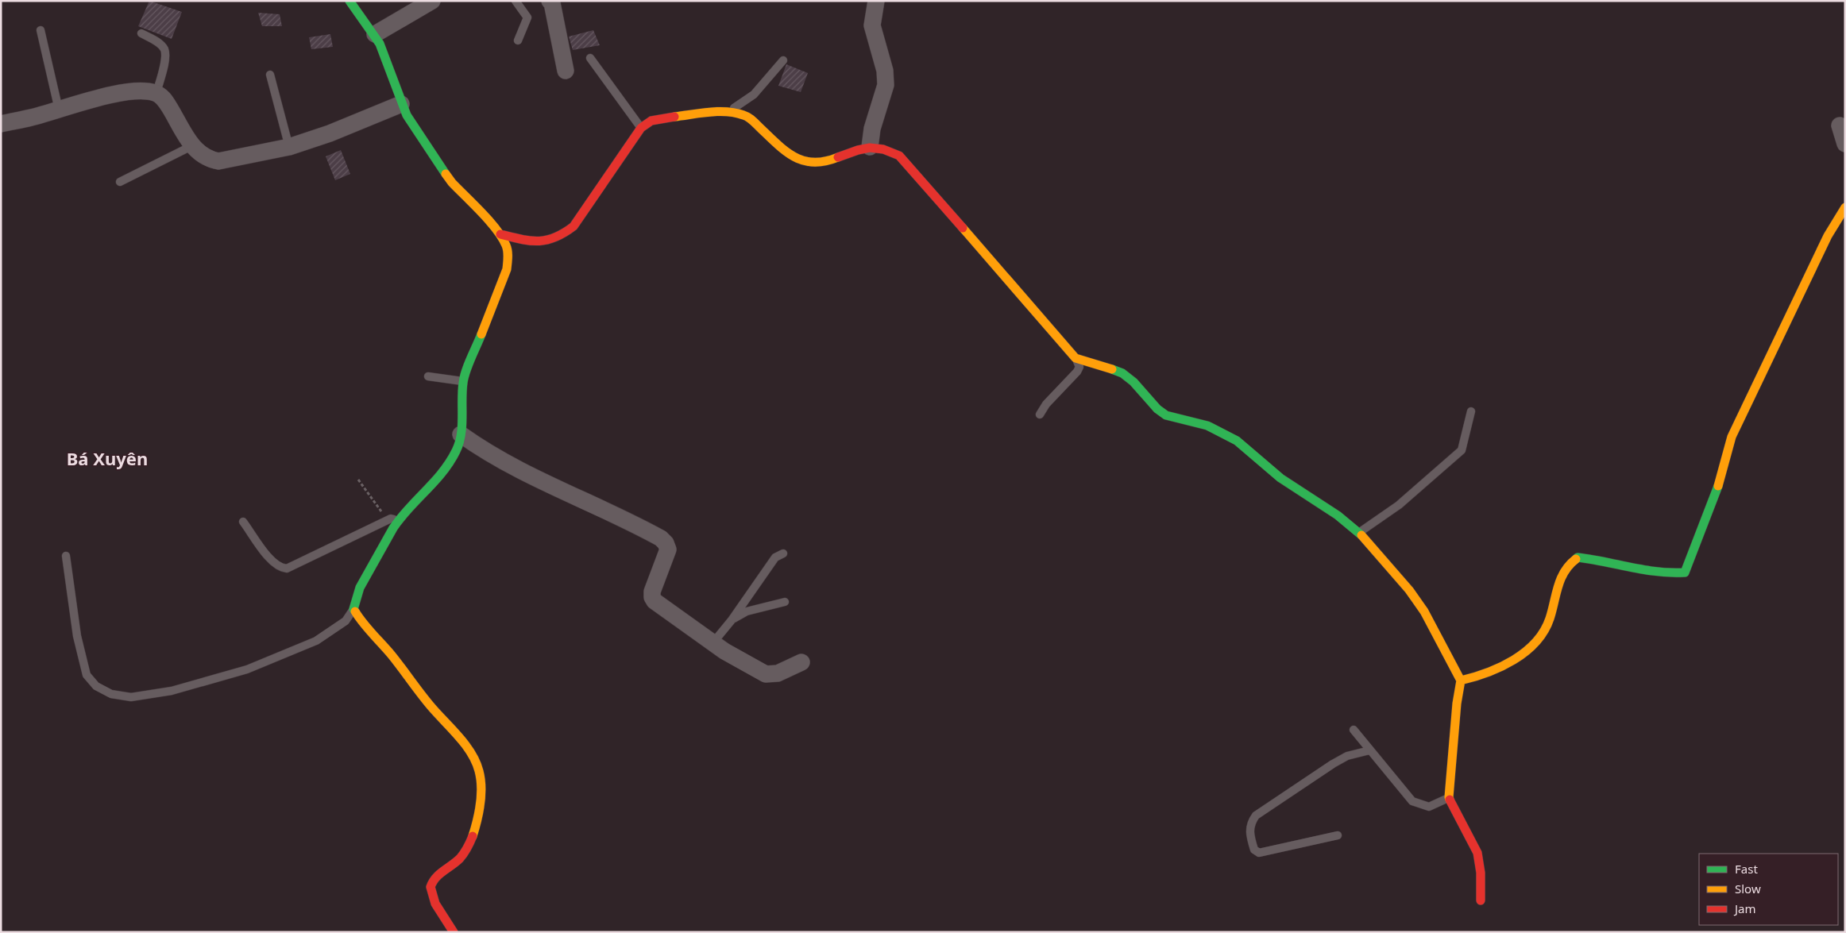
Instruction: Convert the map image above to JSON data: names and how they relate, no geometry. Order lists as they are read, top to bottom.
{
  "districts": ["Bá Xuyên"],
  "legend": ["Fast", "Slow", "Jam"]
}
